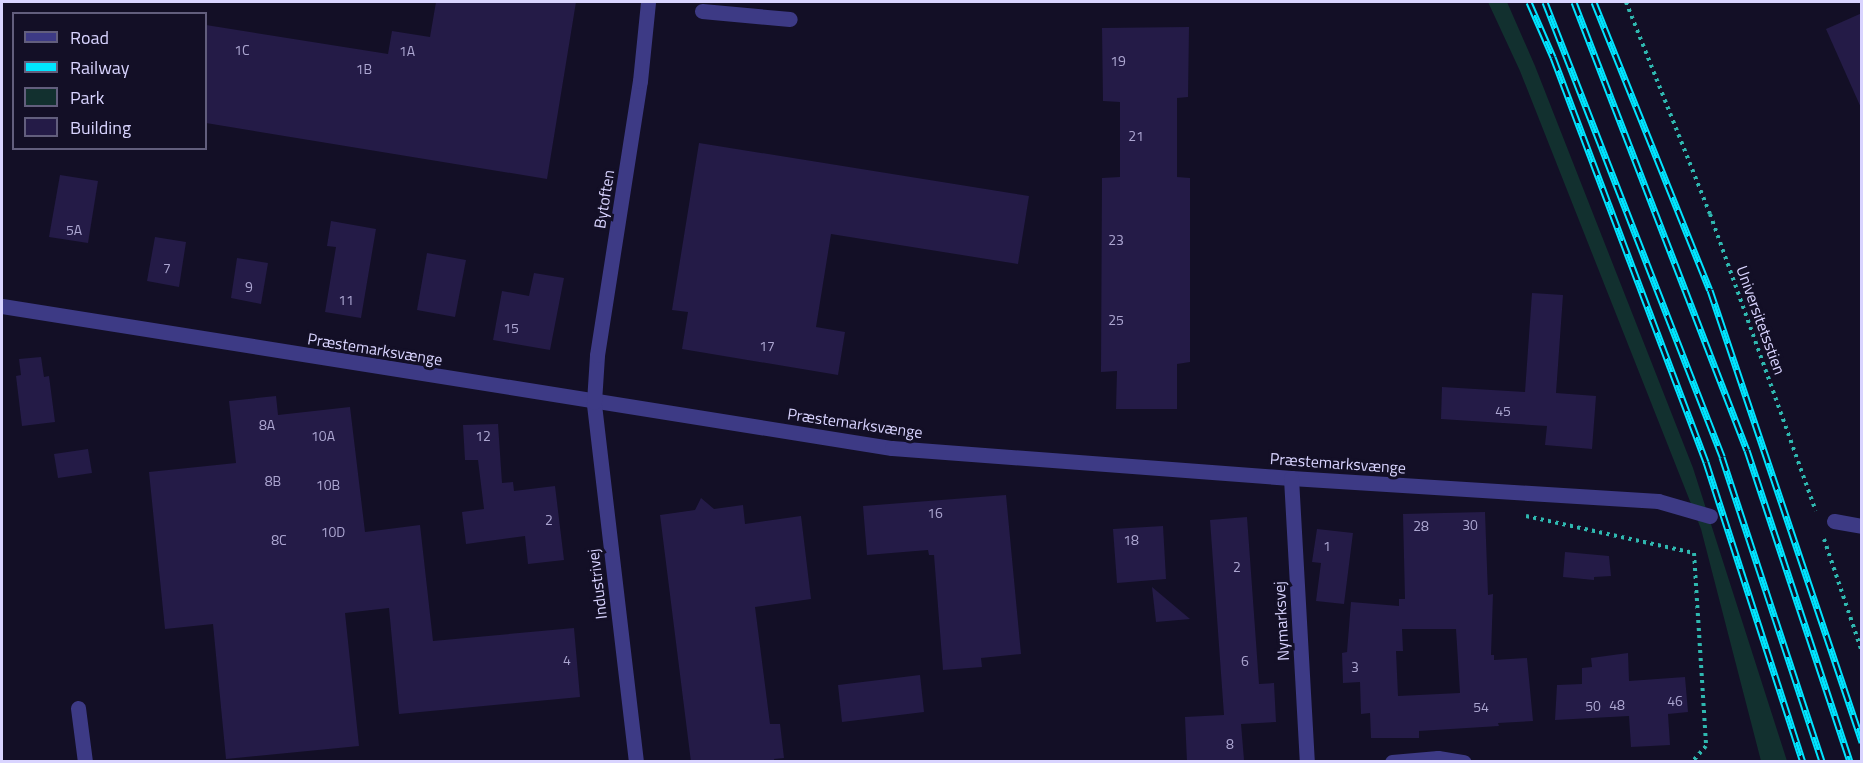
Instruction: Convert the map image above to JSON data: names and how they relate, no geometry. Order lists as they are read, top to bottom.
{
  "streets": {
    "street": [
      "Bytoften",
      "Præstemarksvænge",
      "Industrivej",
      "Nymarksvej"
    ],
    "path": ["Universitetsstien"]
  },
  "crossings": [
    ["Bytoften", "Præstemarksvænge"],
    ["Bytoften", "Industrivej"],
    ["Præstemarksvænge", "Industrivej"],
    ["Præstemarksvænge", "Nymarksvej"]
  ],
  "house_numbers": [
    "1C",
    "1A",
    "19",
    "1B",
    "21",
    "5A",
    "23",
    "7",
    "9",
    "11",
    "25",
    "15",
    "17",
    "45",
    "8A",
    "10A",
    "12",
    "8B",
    "10B",
    "16",
    "2",
    "30",
    "28",
    "10D",
    "8C",
    "18",
    "1",
    "2",
    "4",
    "6",
    "3",
    "46",
    "48",
    "50",
    "54",
    "8"
  ],
  "legend": [
    "Road",
    "Railway",
    "Park",
    "Building"
  ]
}
